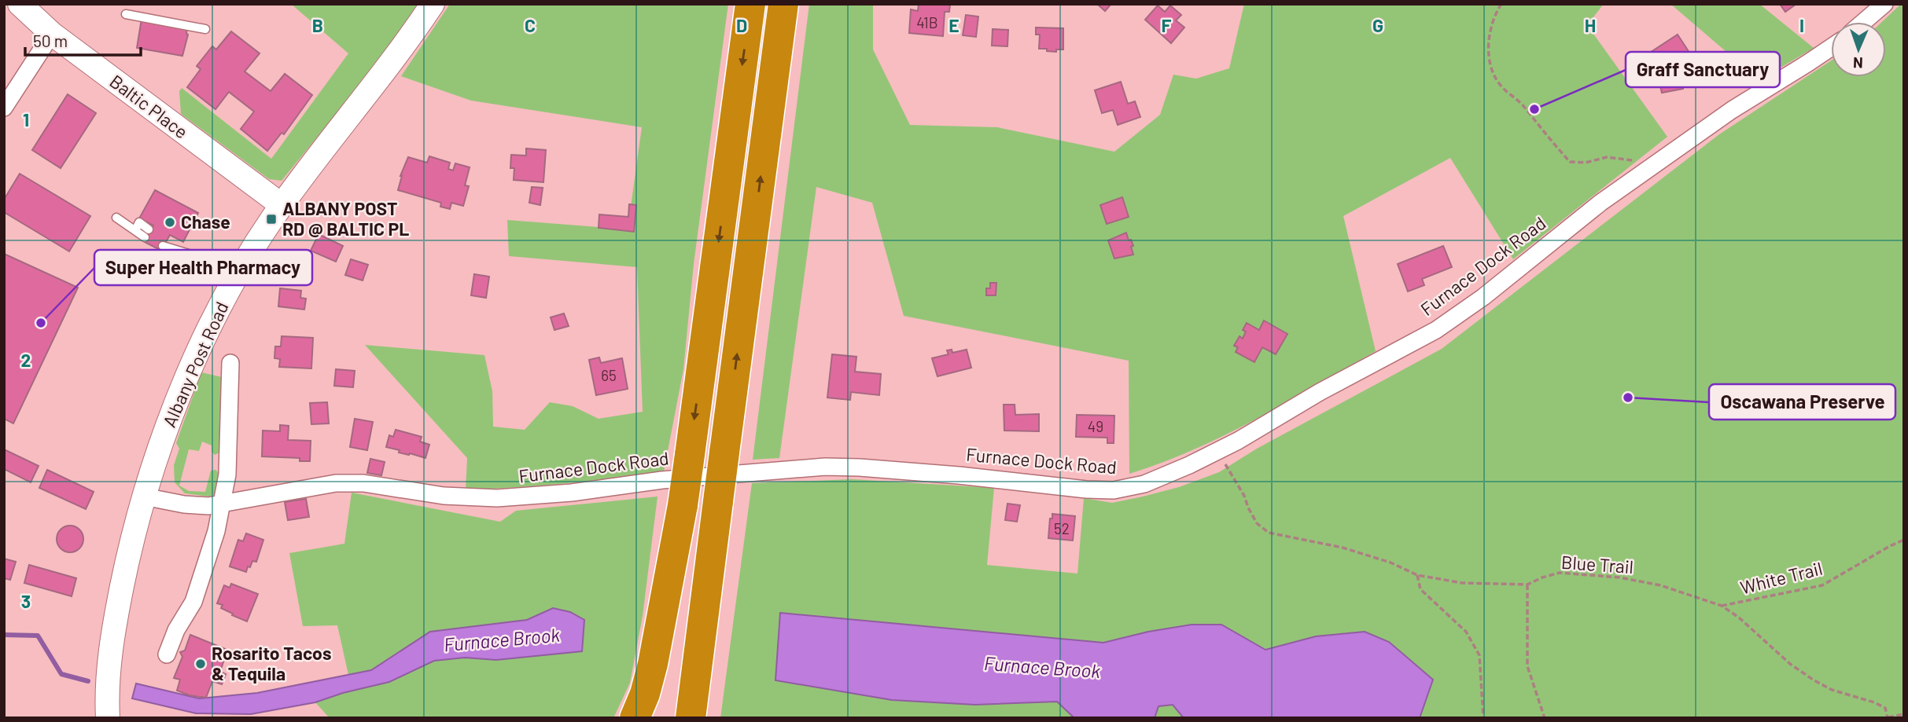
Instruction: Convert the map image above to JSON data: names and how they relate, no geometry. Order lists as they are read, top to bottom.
{
  "streets": {
    "main road": ["Baltic Place", "Albany Post Road"],
    "street": ["Furnace Dock Road"],
    "path": ["Blue Trail", "White Trail"]
  },
  "crossings": [
    ["Baltic Place", "Albany Post Road"],
    ["Furnace Dock Road", "Albany Post Road"],
    ["Furnace Dock Road", "Blue Trail"],
    ["Blue Trail", "White Trail"]
  ],
  "water": ["Furnace Brook"],
  "places": {
    "other": [
      "Graff Sanctuary",
      "Chase",
      "Super Health Pharmacy",
      "Oscawana Preserve",
      "Rosarito Tacos & Tequila"
    ],
    "transit": ["ALBANY POST RD @ BALTIC PL"]
  },
  "house_numbers": [
    "41B",
    "65",
    "49",
    "52"
  ],
  "scale_bar": "50 m",
  "north": "bottom",
  "grid": {
    "columns": [
      "B",
      "C",
      "D",
      "E",
      "F",
      "G",
      "H",
      "I"
    ],
    "rows": ["1", "2", "3"]
  }
}
